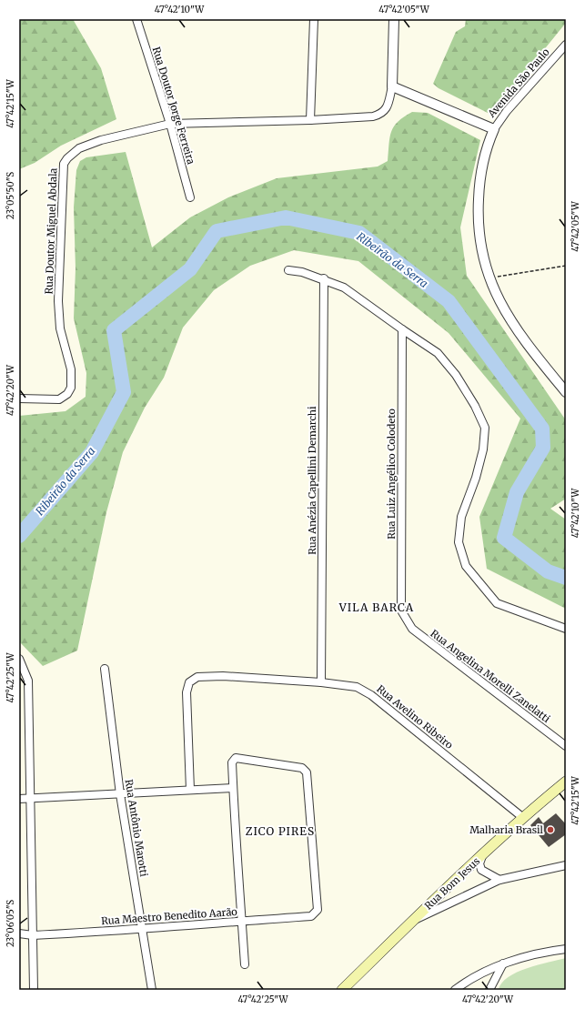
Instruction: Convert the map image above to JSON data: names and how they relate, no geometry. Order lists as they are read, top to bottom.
{
  "streets": {
    "main road": ["Rua Bom Jesus"],
    "street": [
      "Avenida São Paulo",
      "Rua Doutor Jorge Ferreira",
      "Rua Doutor Miguel Abdala",
      "Rua Luiz Angélico Colodeto",
      "Rua Anézia Capellini Demarchi",
      "Rua Angelina Morelli Zanelatti",
      "Rua Avelino Ribeiro",
      "Rua Antônio Marotti",
      "Rua Maestro Benedito Aarão"
    ]
  },
  "crossings": [
    ["Rua Doutor Jorge Ferreira", "Rua Doutor Miguel Abdala"],
    ["Rua Luiz Angélico Colodeto", "Rua Angelina Morelli Zanelatti"],
    ["Rua Anézia Capellini Demarchi", "Rua Avelino Ribeiro"],
    ["Rua Avelino Ribeiro", "Rua Bom Jesus"],
    ["Rua Antônio Marotti", "Rua Maestro Benedito Aarão"]
  ],
  "districts": ["VILA BARCA", "ZICO PIRES"],
  "water": ["Ribeirão da Serra"],
  "places": ["Malharia Brasil"],
  "coordinates": [
    "47°42'10\"W",
    "47°42'05\"W",
    "47°42'15\"W",
    "23°05'50\"S",
    "47°42'20\"W",
    "47°42'25\"W",
    "23°06'05\"S"
  ]
}
